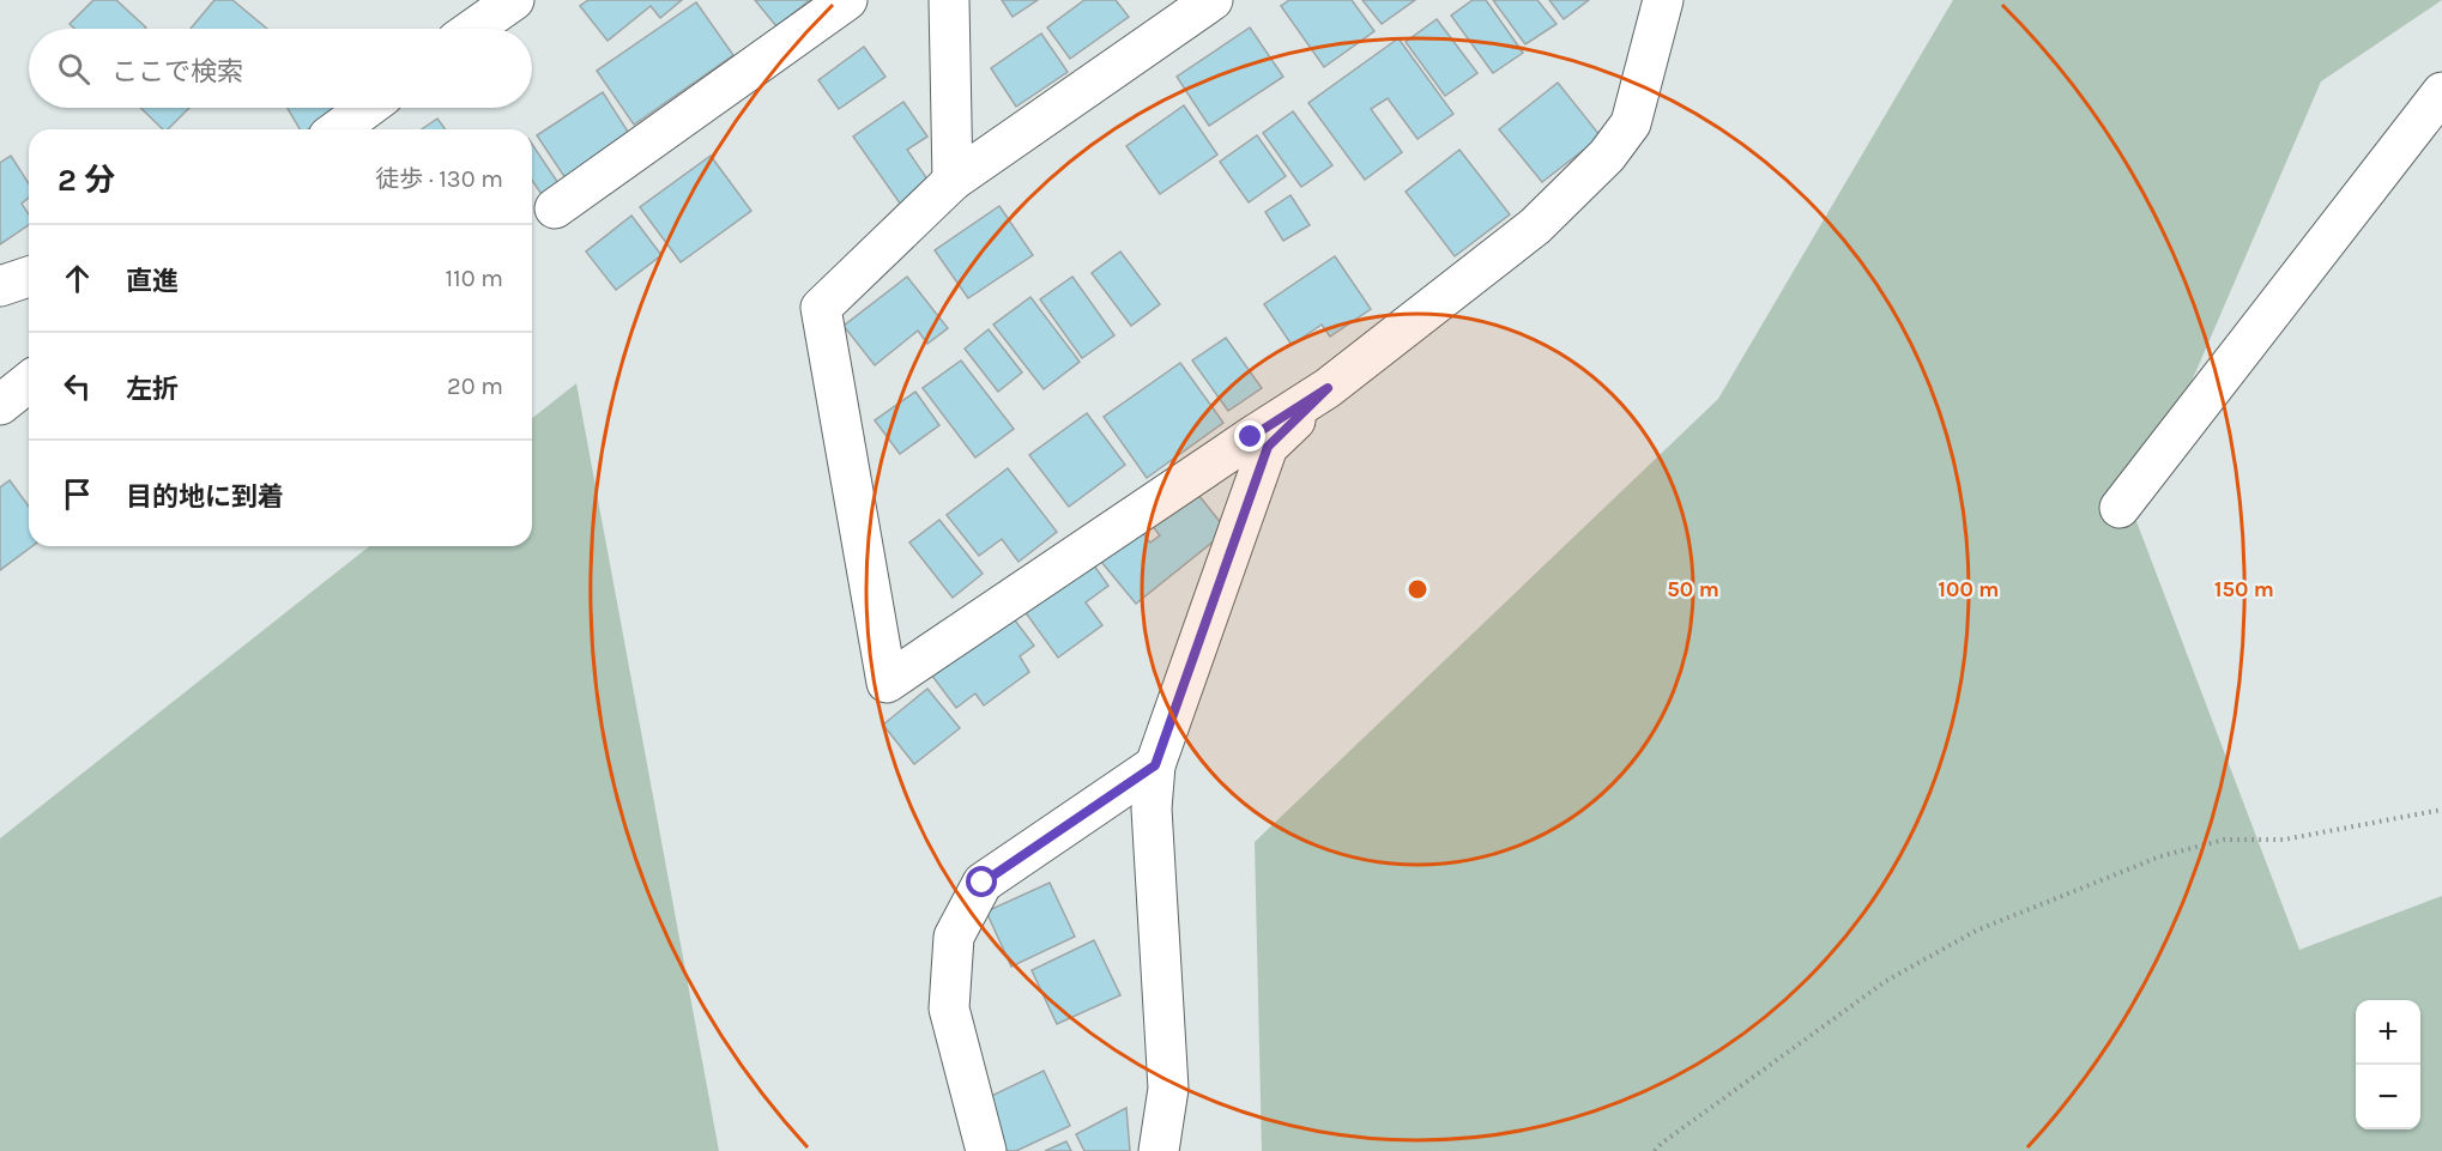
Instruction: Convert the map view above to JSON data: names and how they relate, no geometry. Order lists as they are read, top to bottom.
{
  "page": {
    "search": "ここで検索",
    "heading": ["2 分", "徒歩 · 130 m"],
    "list": [
      ["直進", "110 m"],
      ["左折", "20 m"],
      "目的地に到着"
    ],
    "map_buttons": ["+", "−"]
  },
  "rings": ["50 m", "100 m", "150 m"]
}
